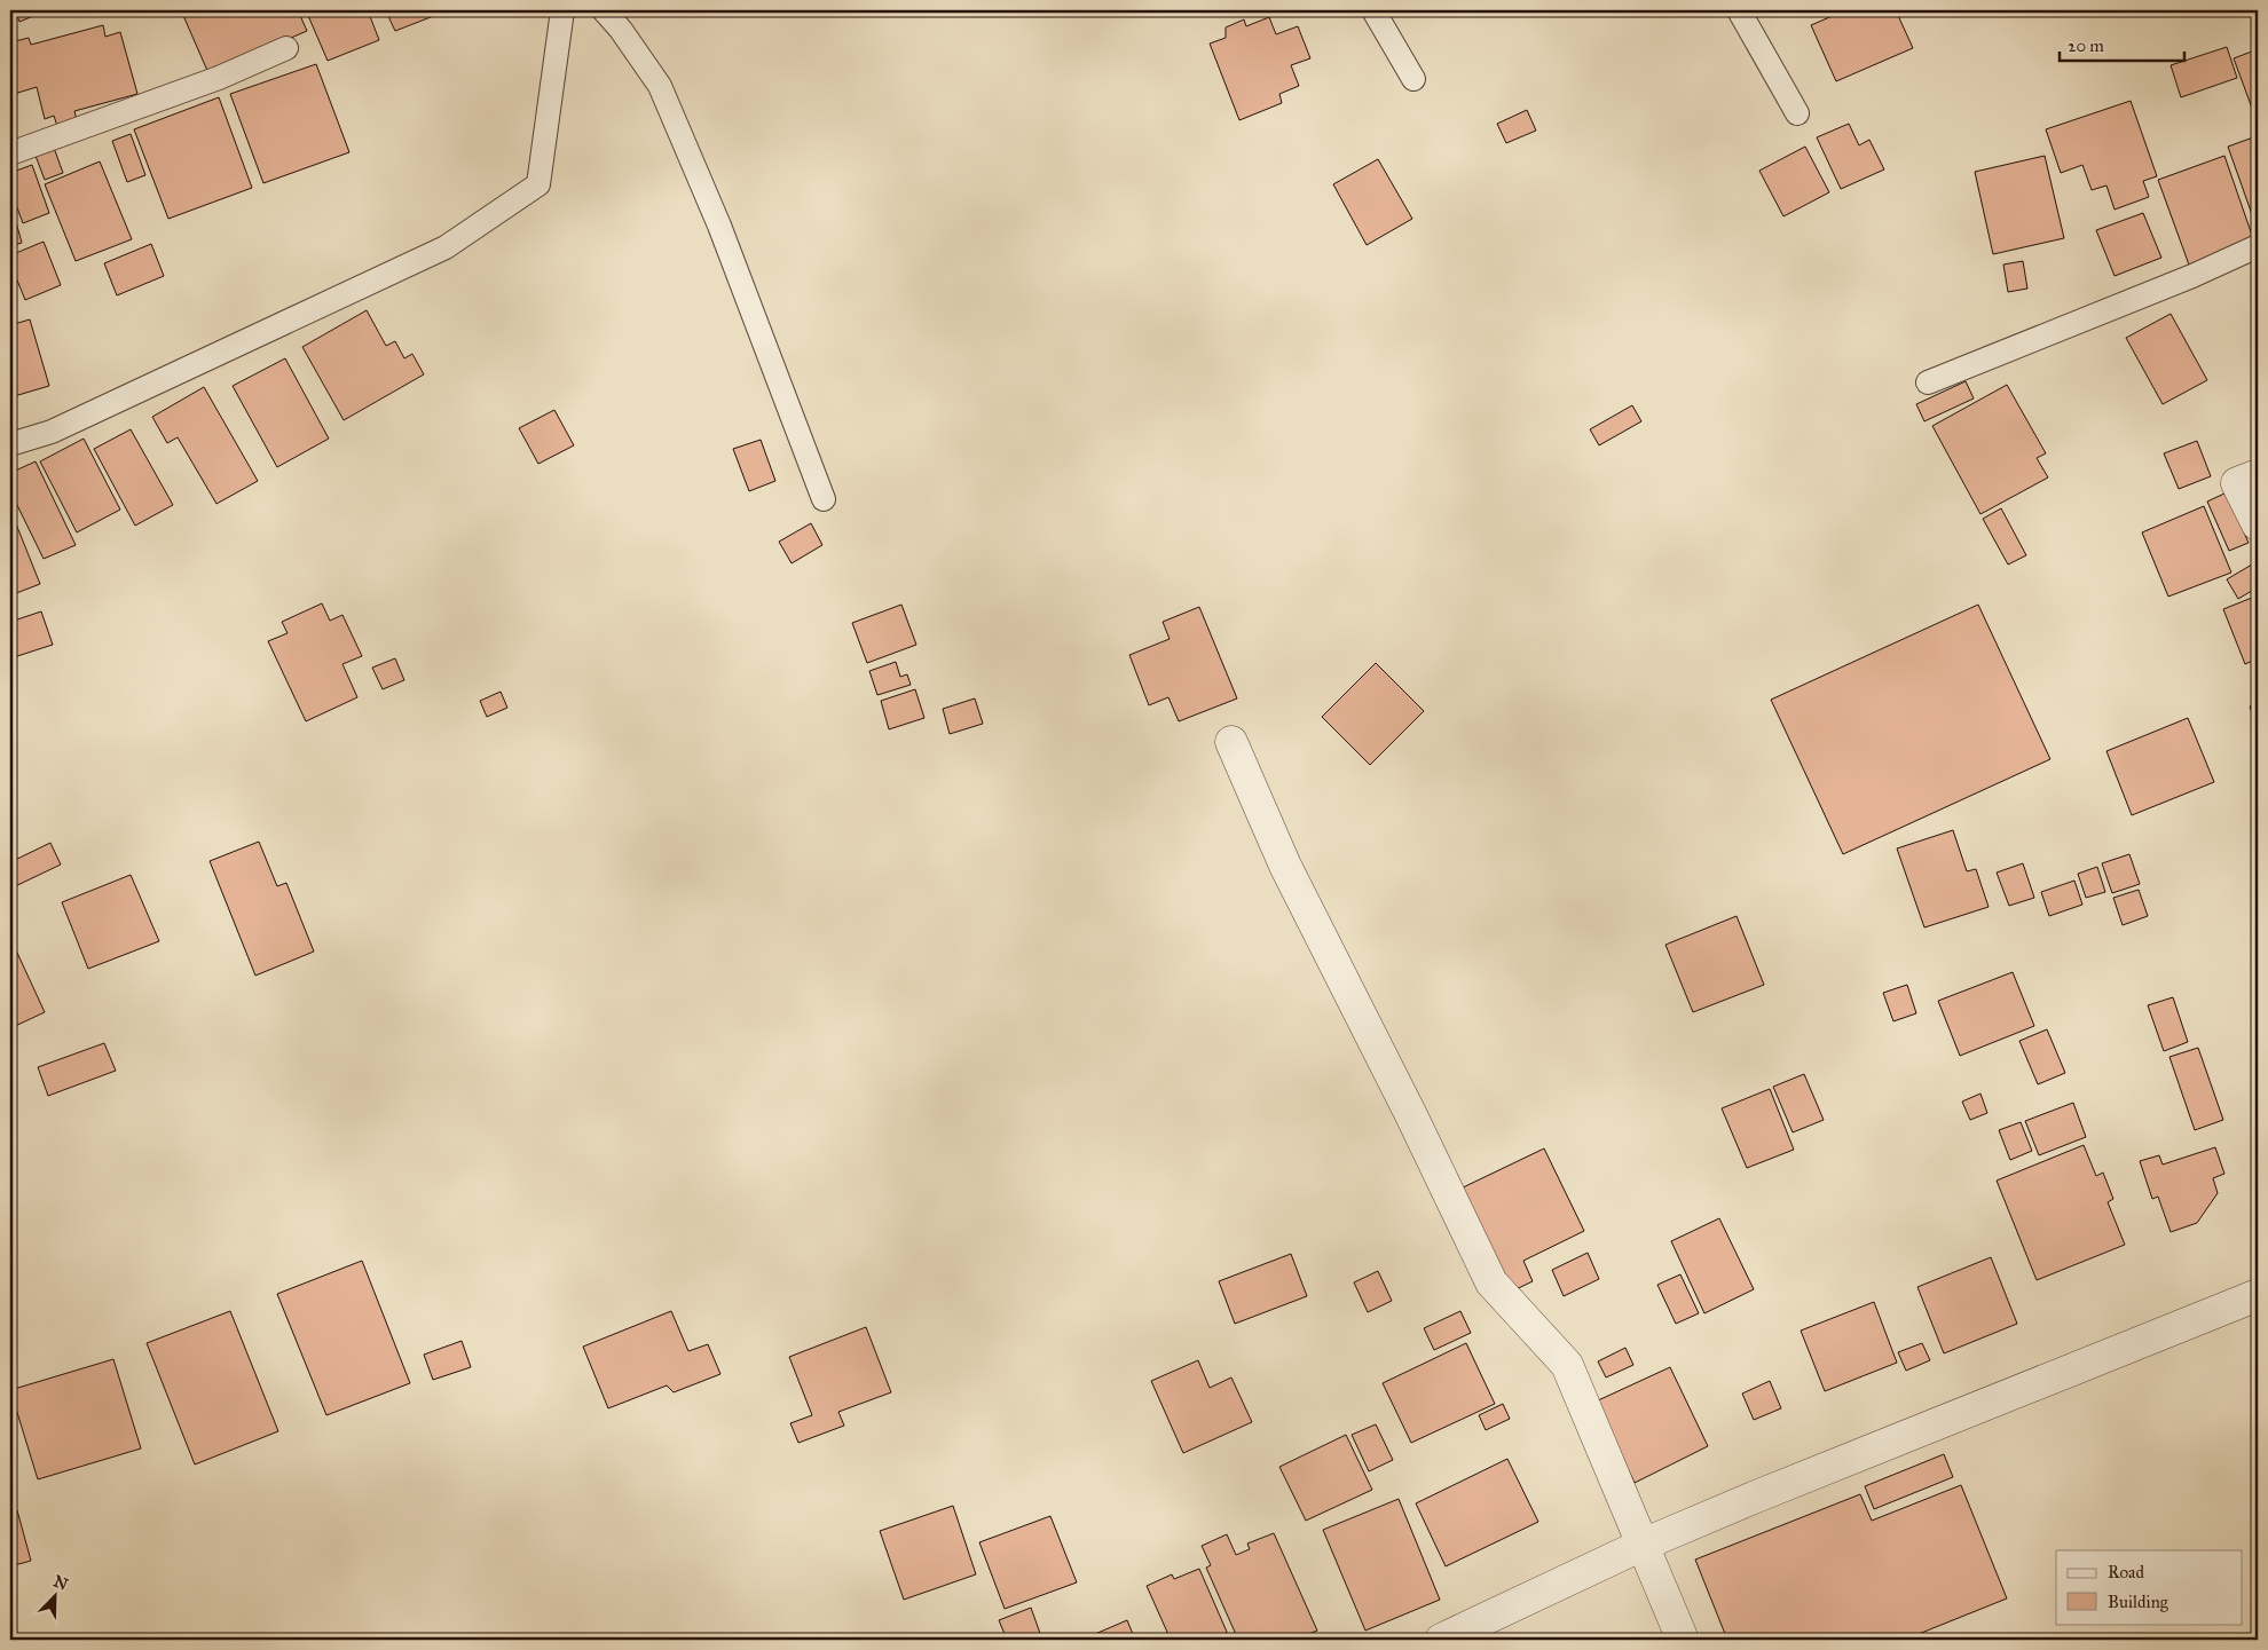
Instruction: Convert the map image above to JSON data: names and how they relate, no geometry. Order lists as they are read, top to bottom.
{
  "legend": ["Road", "Building"],
  "scale_bar": "20 m",
  "north": "top right"
}
